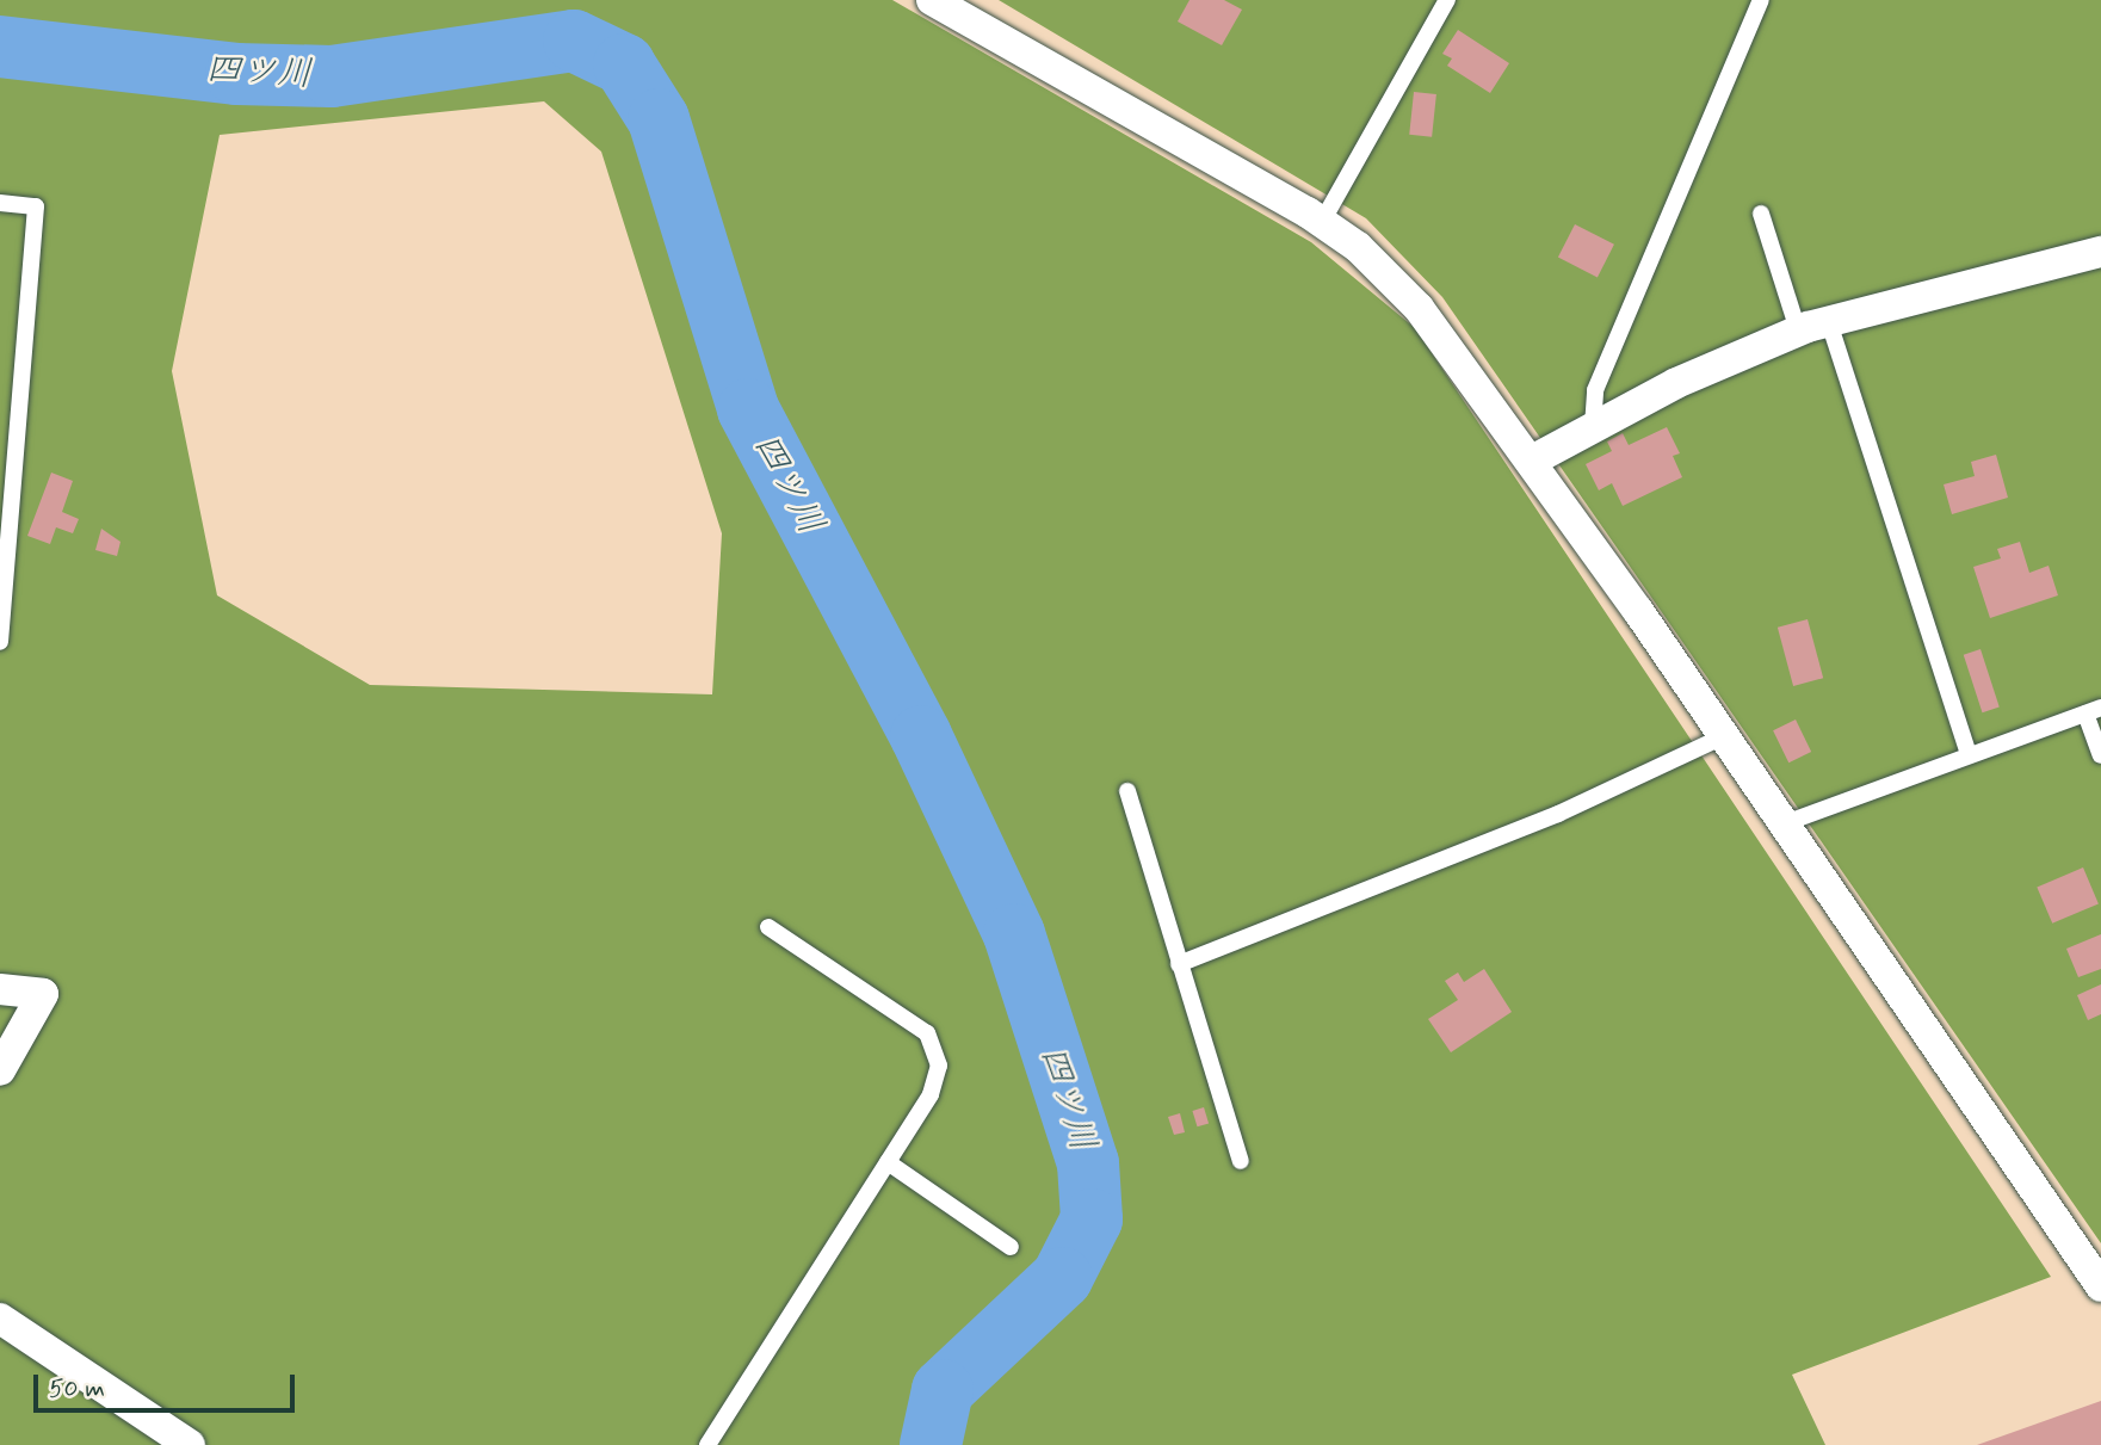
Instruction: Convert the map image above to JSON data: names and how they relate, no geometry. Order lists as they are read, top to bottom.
{
  "water": ["四ツ川"],
  "scale_bar": "50 m"
}
